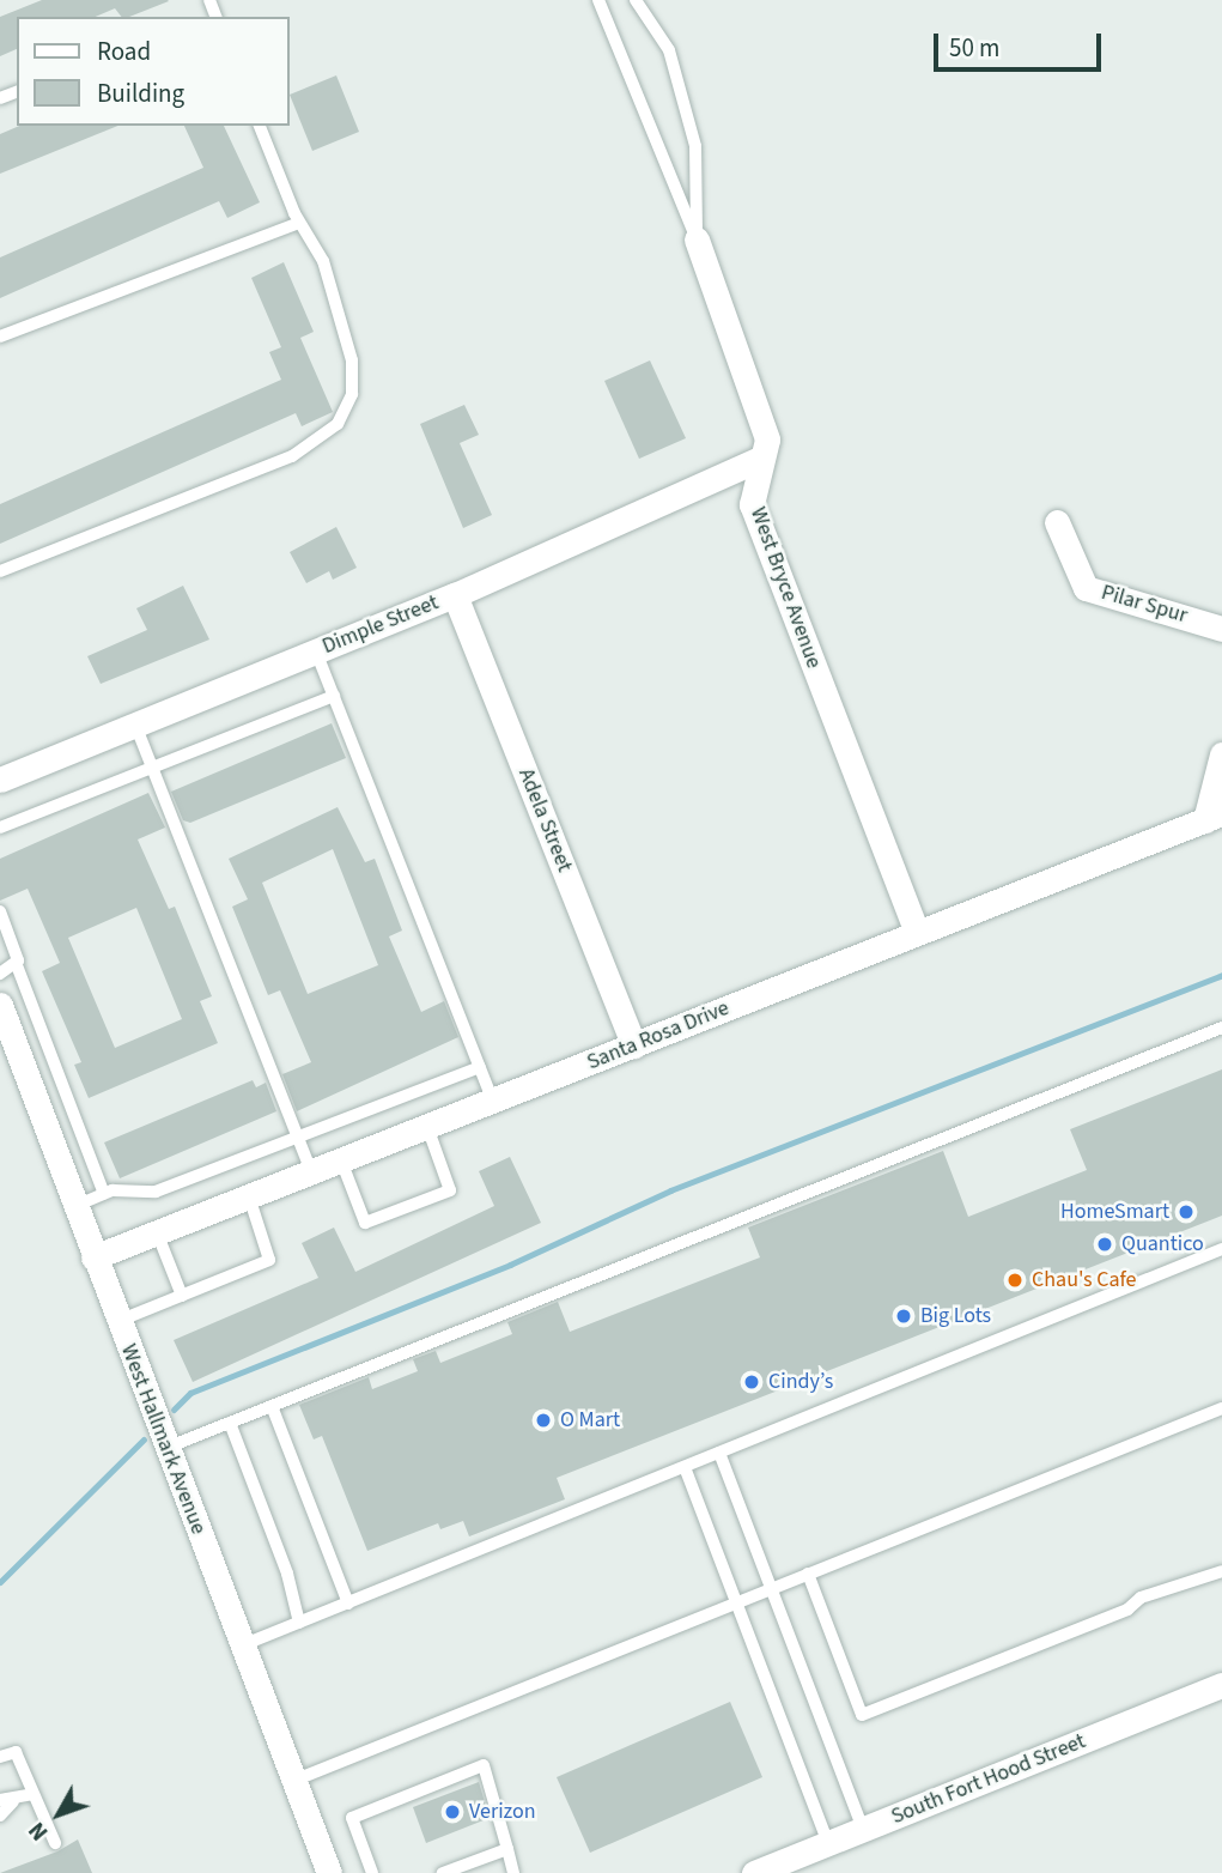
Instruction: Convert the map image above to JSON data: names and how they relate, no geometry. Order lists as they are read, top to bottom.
{
  "streets": {
    "street": [
      "West Bryce Avenue",
      "Pilar Spur",
      "Dimple Street",
      "Adela Street",
      "Santa Rosa Drive",
      "West Hallmark Avenue",
      "South Fort Hood Street"
    ]
  },
  "crossings": [
    ["West Bryce Avenue", "Dimple Street"],
    ["West Bryce Avenue", "Santa Rosa Drive"],
    ["Dimple Street", "Adela Street"],
    ["Adela Street", "Santa Rosa Drive"],
    ["Santa Rosa Drive", "West Hallmark Avenue"]
  ],
  "places": [
    "HomeSmart",
    "Quantico",
    "Chau's Cafe",
    "Big Lots",
    "Cindy’s",
    "O Mart",
    "Verizon"
  ],
  "legend": ["Road", "Building"],
  "scale_bar": "50 m",
  "north": "bottom left"
}
